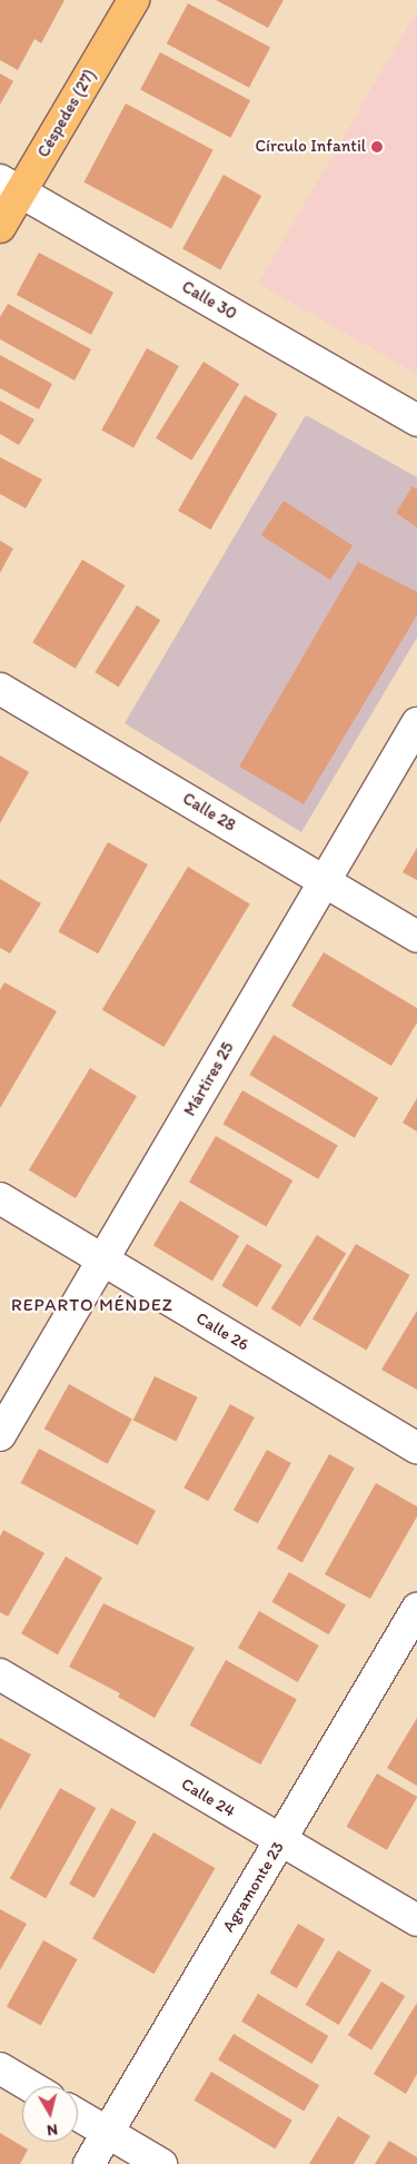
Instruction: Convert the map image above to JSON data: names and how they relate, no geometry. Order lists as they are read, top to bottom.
{
  "streets": {
    "main road": ["Céspedes (27)"],
    "street": [
      "Calle 30",
      "Calle 28",
      "Mártires 25",
      "Calle 26",
      "Calle 24",
      "Agramonte 23"
    ]
  },
  "crossings": [
    ["Céspedes (27)", "Calle 30"],
    ["Calle 28", "Mártires 25"],
    ["Mártires 25", "Calle 26"],
    ["Calle 24", "Agramonte 23"]
  ],
  "districts": ["REPARTO MÉNDEZ"],
  "places": ["Círculo Infantil"],
  "north": "bottom"
}
